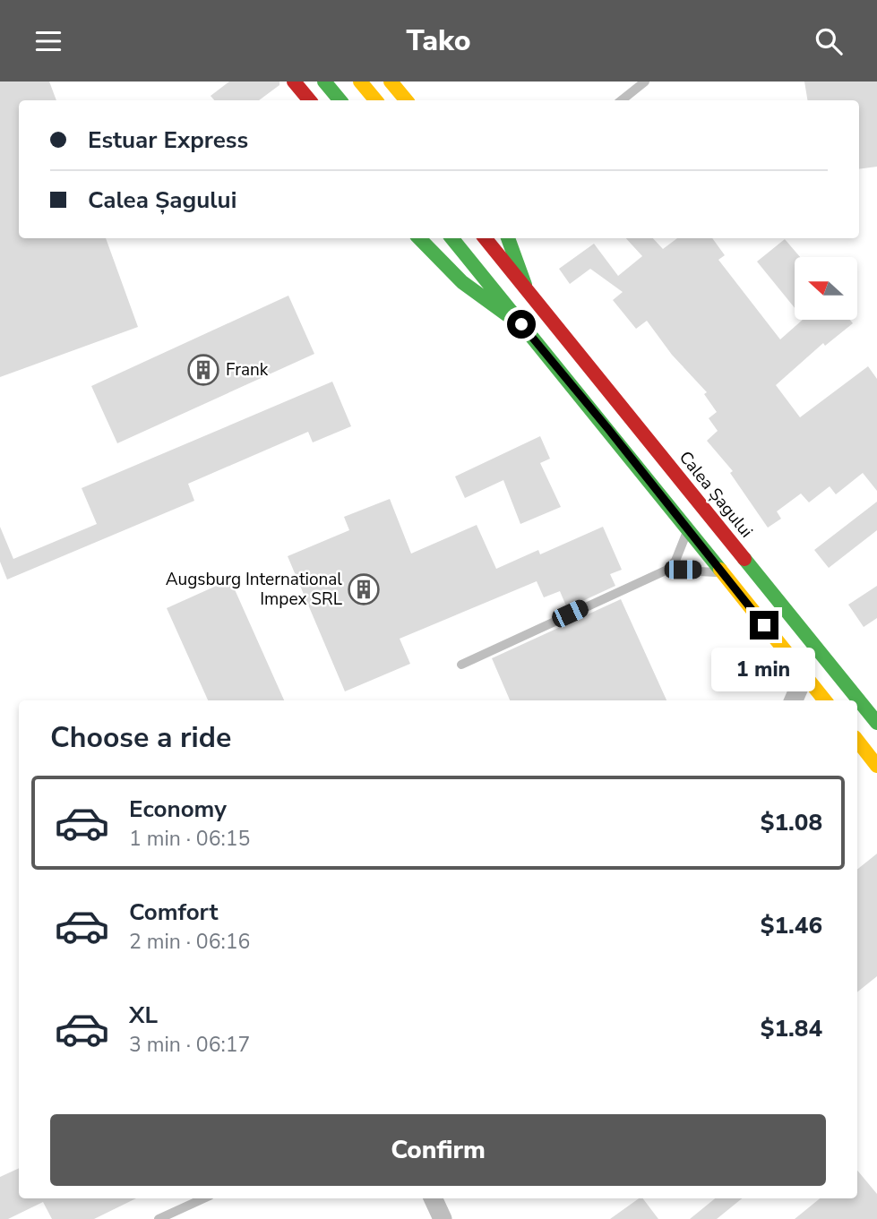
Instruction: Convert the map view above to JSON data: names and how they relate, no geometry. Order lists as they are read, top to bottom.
{
  "streets": {
    "main road": ["Calea Șagului"]
  },
  "places": {
    "building": ["Frank", "Augsburg International Impex SRL"]
  },
  "north": "left",
  "page": {
    "header": "Tako",
    "banner": ["Estuar Express", "Calea Șagului"],
    "bubble": "1 min",
    "heading": "Choose a ride",
    "list": [
      {
        "name": "Economy",
        "note": "1 min · 06:15",
        "value": "$1.08"
      },
      {
        "name": "Comfort",
        "note": "2 min · 06:16",
        "value": "$1.46"
      },
      {
        "name": "XL",
        "note": "3 min · 06:17",
        "value": "$1.84"
      }
    ],
    "buttons": "Confirm"
  }
}
